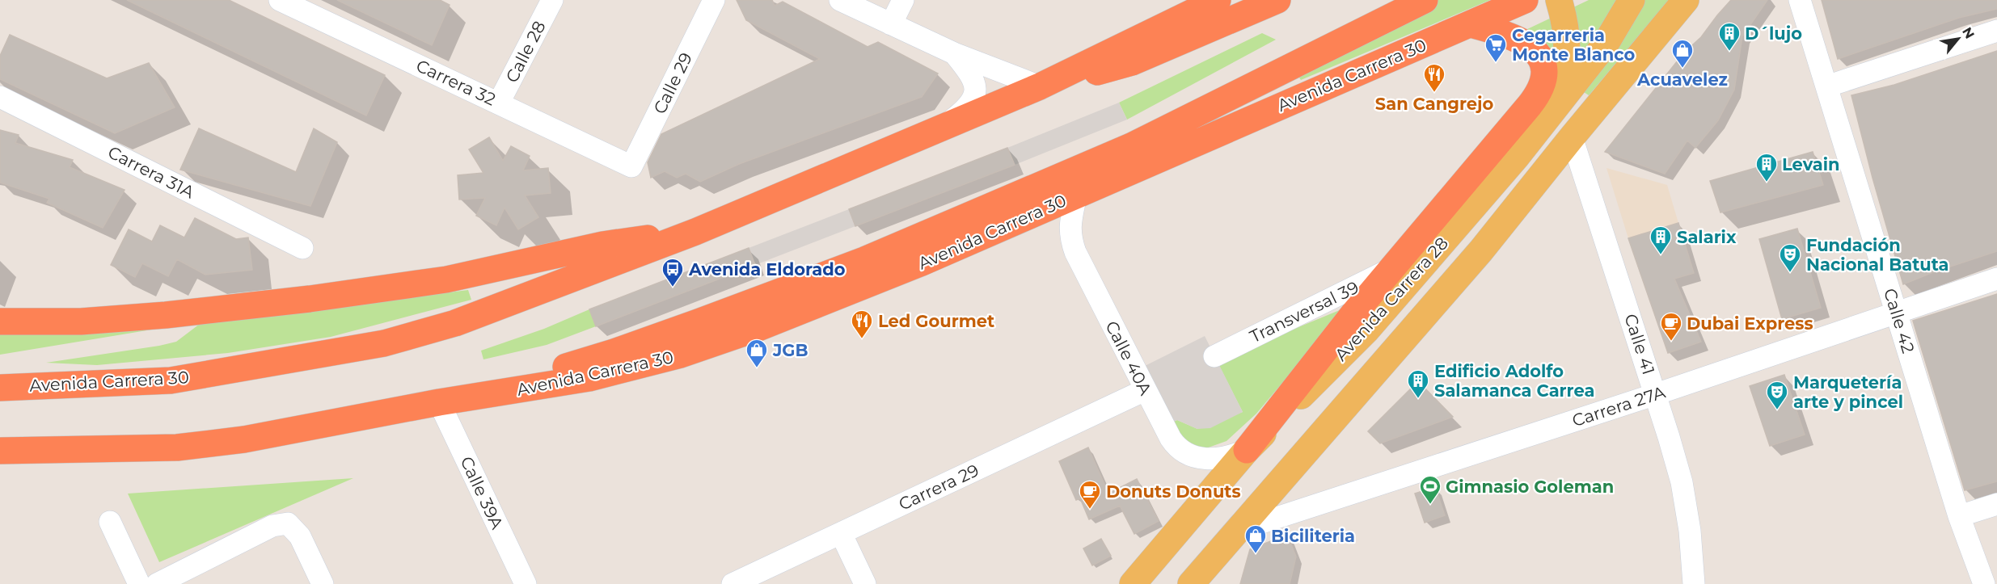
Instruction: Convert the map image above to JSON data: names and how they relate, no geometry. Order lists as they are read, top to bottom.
{
  "streets": {
    "highway": ["Avenida Carrera 30"],
    "main road": ["Avenida Carrera 28"],
    "street": [
      "Calle 28",
      "Carrera 32",
      "Calle 29",
      "Carrera 31A",
      "Transversal 39",
      "Calle 42",
      "Calle 41",
      "Calle 40A",
      "Carrera 27A",
      "Carrera 29",
      "Calle 39A"
    ]
  },
  "crossings": [
    ["Calle 28", "Carrera 32"],
    ["Avenida Carrera 30", "Calle 40A"],
    ["Avenida Carrera 30", "Calle 39A"],
    ["Carrera 32", "Calle 29"],
    ["Avenida Carrera 28", "Calle 41"],
    ["Avenida Carrera 28", "Calle 40A"],
    ["Avenida Carrera 28", "Carrera 27A"],
    ["Calle 42", "Carrera 27A"],
    ["Calle 41", "Carrera 27A"],
    ["Calle 40A", "Carrera 29"]
  ],
  "places": {
    "building": [
      "D´lujo",
      "Levain",
      "Salarix",
      "Edificio Adolfo Salamanca Carrea"
    ],
    "supermarket": ["Cegarreria Monte Blanco"],
    "shop": ["Acuavelez", "JGB", "Biciliteria"],
    "restaurant": ["San Cangrejo", "Led Gourmet"],
    "theatre": ["Fundación Nacional Batuta", "Marquetería arte y pincel"],
    "bus stop": ["Avenida Eldorado"],
    "cafe": ["Dubai Express", "Donuts Donuts"],
    "sports": ["Gimnasio Goleman"]
  },
  "north": "top right"
}
